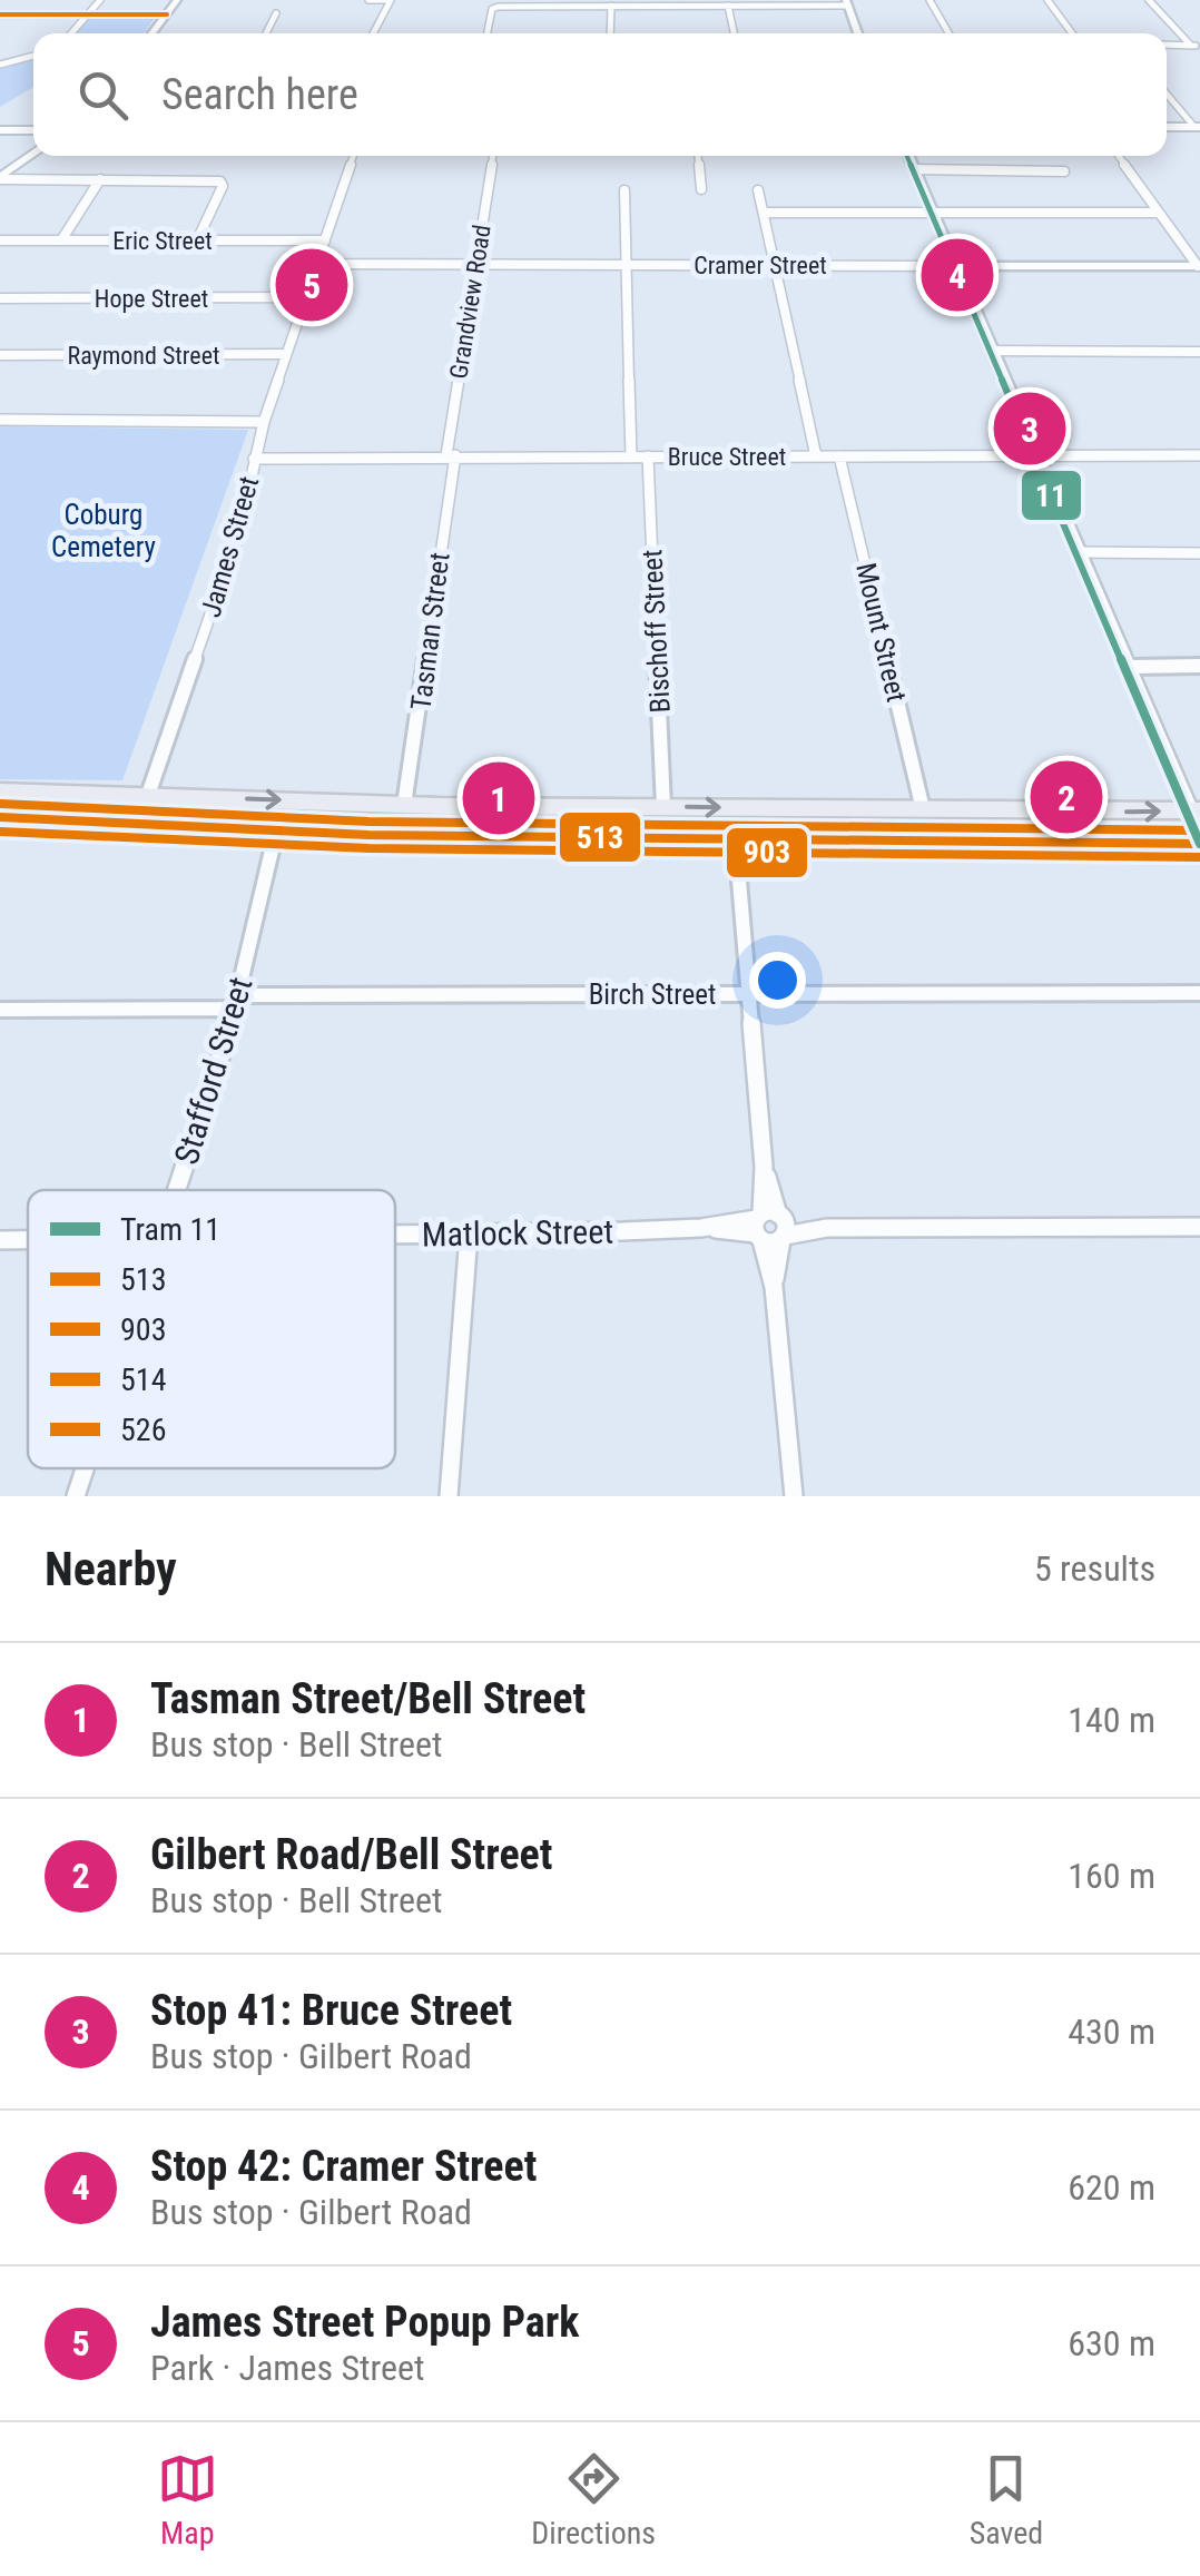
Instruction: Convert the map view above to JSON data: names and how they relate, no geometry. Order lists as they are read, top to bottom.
{
  "streets": {
    "street": [
      "Eric Street",
      "Cramer Street",
      "Hope Street",
      "Grandview Road",
      "Raymond Street",
      "Bruce Street",
      "James Street",
      "Tasman Street",
      "Bischoff Street",
      "Mount Street",
      "Birch Street",
      "Stafford Street",
      "Matlock Street"
    ]
  },
  "crossings": [
    ["Cramer Street", "Grandview Road"],
    ["Hope Street", "James Street"],
    ["Grandview Road", "Bruce Street"],
    ["Grandview Road", "Tasman Street"],
    ["Raymond Street", "James Street"],
    ["Bruce Street", "James Street"],
    ["Bruce Street", "Tasman Street"],
    ["Bruce Street", "Bischoff Street"],
    ["Bruce Street", "Mount Street"],
    ["Birch Street", "Stafford Street"]
  ],
  "parks": ["Coburg Cemetery"],
  "lines": [
    "transit line 526",
    "tram line 11",
    "transit line 514",
    "transit line 513",
    "transit line 903"
  ],
  "legend": [
    "Tram 11",
    "513",
    "903",
    "514",
    "526"
  ],
  "page": {
    "search": "Search here",
    "pins": [
      "4",
      "5",
      "3",
      "2",
      "1"
    ],
    "heading": ["Nearby", "5 results"],
    "list": [
      {
        "mark": "1",
        "name": "Tasman Street/Bell Street",
        "note": "Bus stop · Bell Street",
        "value": "140 m"
      },
      {
        "mark": "2",
        "name": "Gilbert Road/Bell Street",
        "note": "Bus stop · Bell Street",
        "value": "160 m"
      },
      {
        "mark": "3",
        "name": "Stop 41: Bruce Street",
        "note": "Bus stop · Gilbert Road",
        "value": "430 m"
      },
      {
        "mark": "4",
        "name": "Stop 42: Cramer Street",
        "note": "Bus stop · Gilbert Road",
        "value": "620 m"
      },
      {
        "mark": "5",
        "name": "James Street Popup Park",
        "note": "Park · James Street",
        "value": "630 m"
      }
    ],
    "nav": ["Map", "Directions", "Saved"]
  }
}
